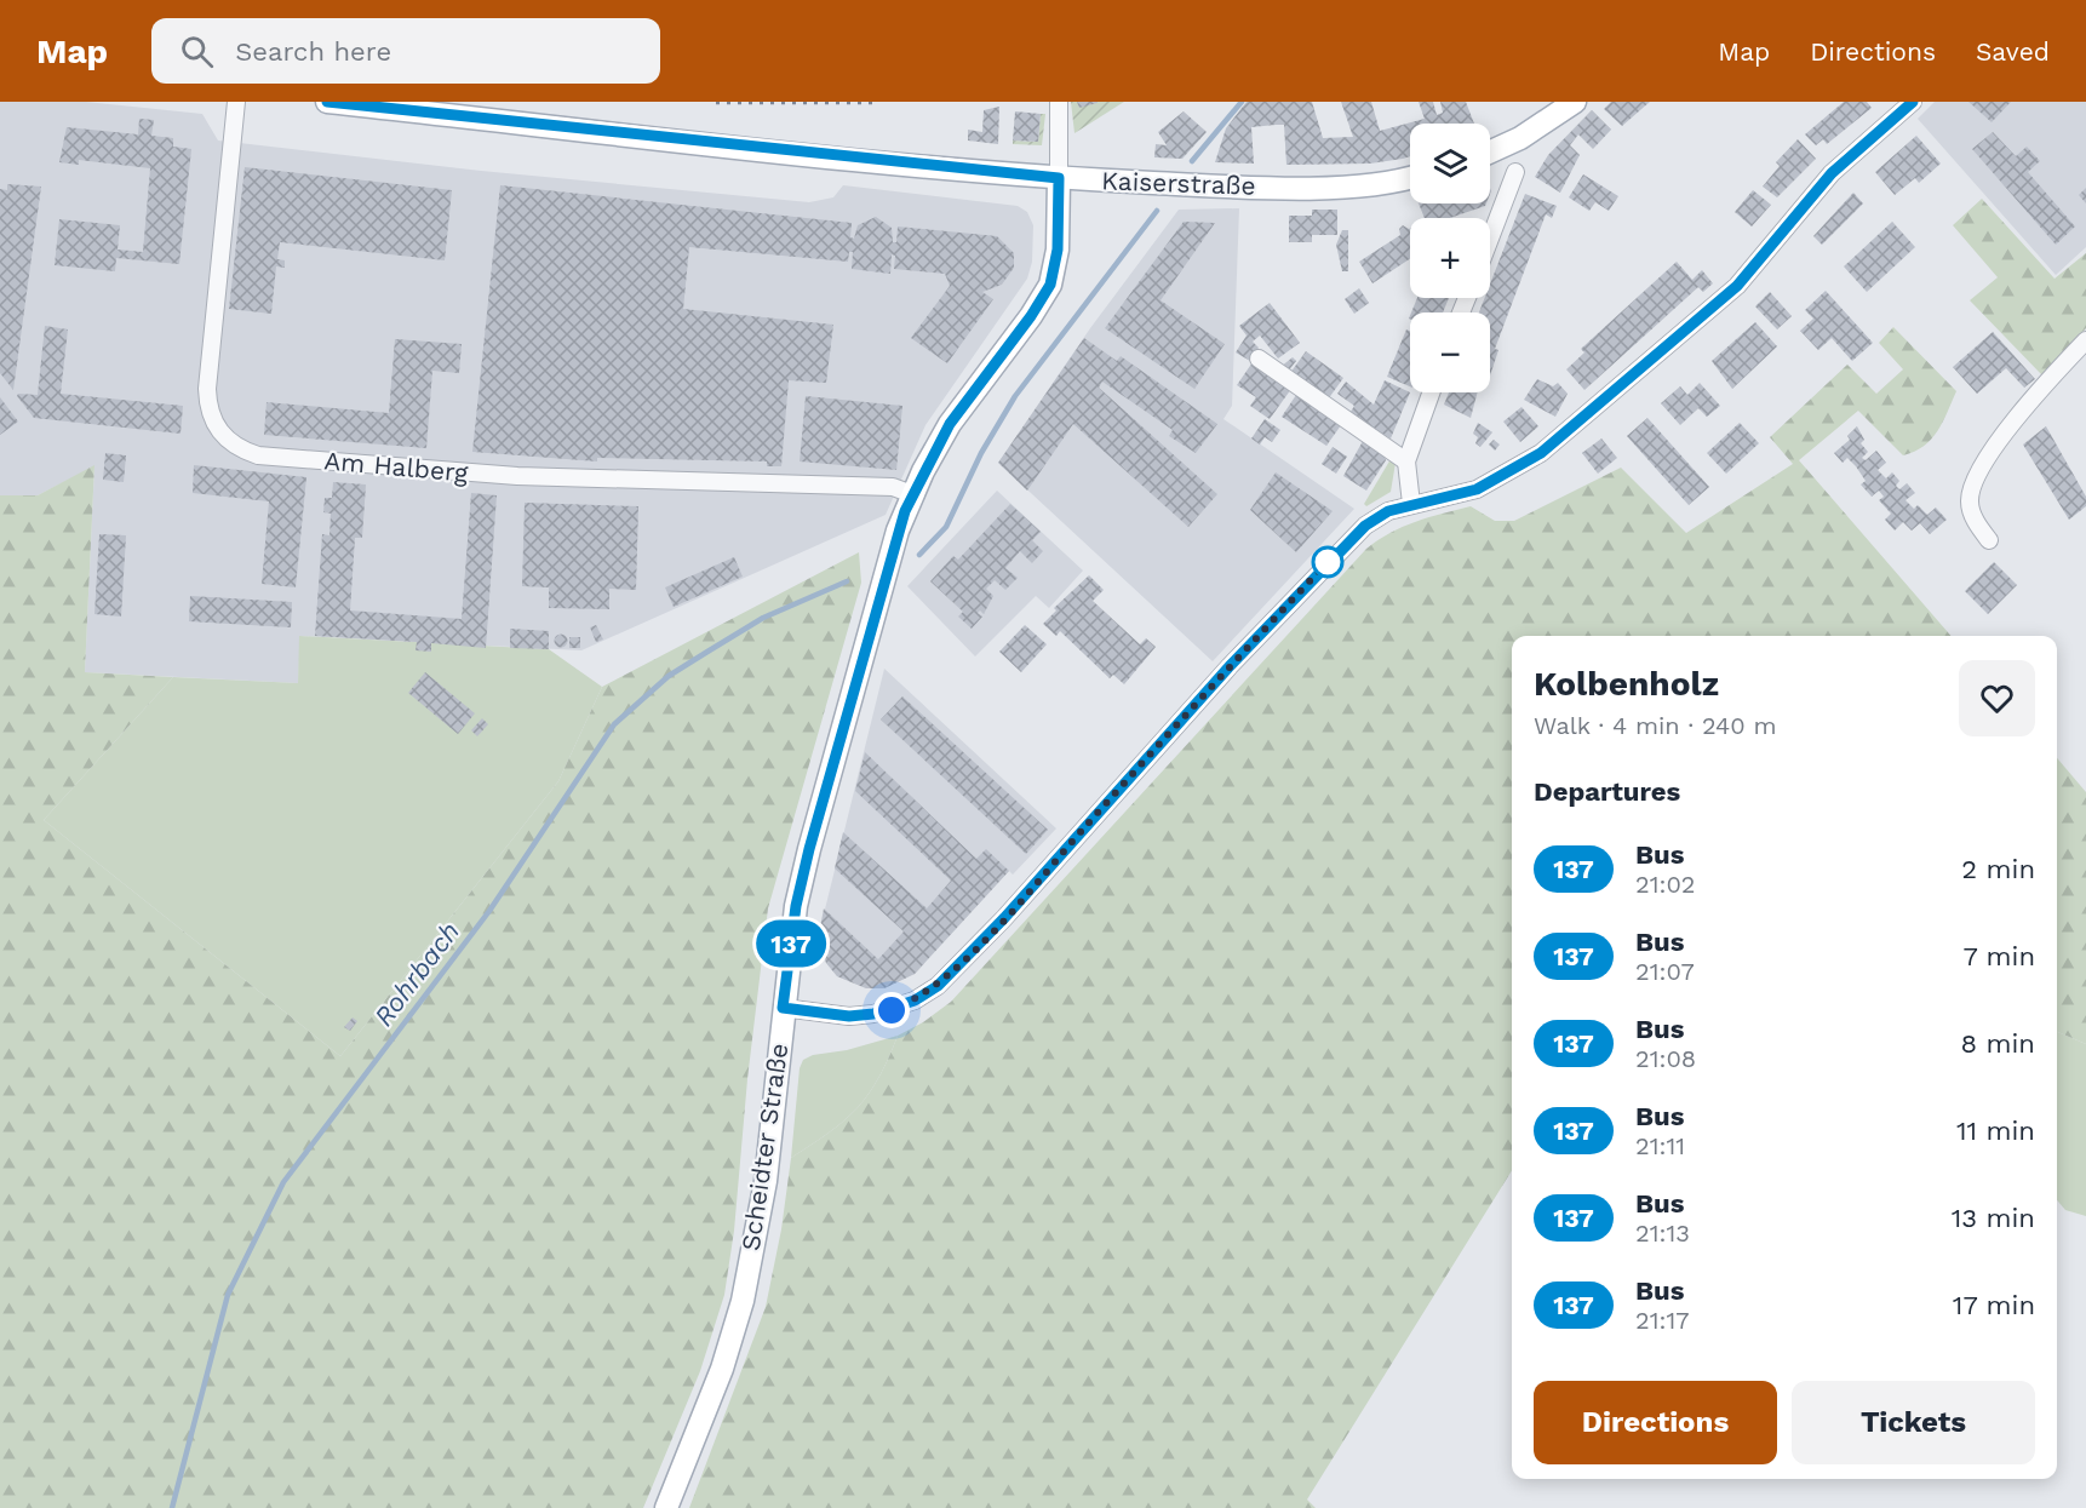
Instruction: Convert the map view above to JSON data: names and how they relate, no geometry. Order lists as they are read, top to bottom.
{
  "streets": {
    "main road": ["Kaiserstraße", "Scheidter Straße"],
    "street": ["Am Halberg"]
  },
  "crossings": [
    ["Kaiserstraße", "Scheidter Straße"],
    ["Am Halberg", "Scheidter Straße"]
  ],
  "water": ["Rohrbach"],
  "lines": ["bus line 137"],
  "page": {
    "header": "Map",
    "search": "Search here",
    "nav": ["Map", "Directions", "Saved"],
    "on_map": "137",
    "map_buttons": ["+", "−"],
    "heading": [
      ["Kolbenholz", "Walk · 4 min · 240 m"],
      "Departures"
    ],
    "list": [
      {
        "mark": "137",
        "name": "Bus",
        "note": "21:02",
        "value": "2 min"
      },
      {
        "mark": "137",
        "name": "Bus",
        "note": "21:07",
        "value": "7 min"
      },
      {
        "mark": "137",
        "name": "Bus",
        "note": "21:08",
        "value": "8 min"
      },
      {
        "mark": "137",
        "name": "Bus",
        "note": "21:11",
        "value": "11 min"
      },
      {
        "mark": "137",
        "name": "Bus",
        "note": "21:13",
        "value": "13 min"
      },
      {
        "mark": "137",
        "name": "Bus",
        "note": "21:17",
        "value": "17 min"
      }
    ],
    "buttons": ["Directions", "Tickets"]
  }
}
